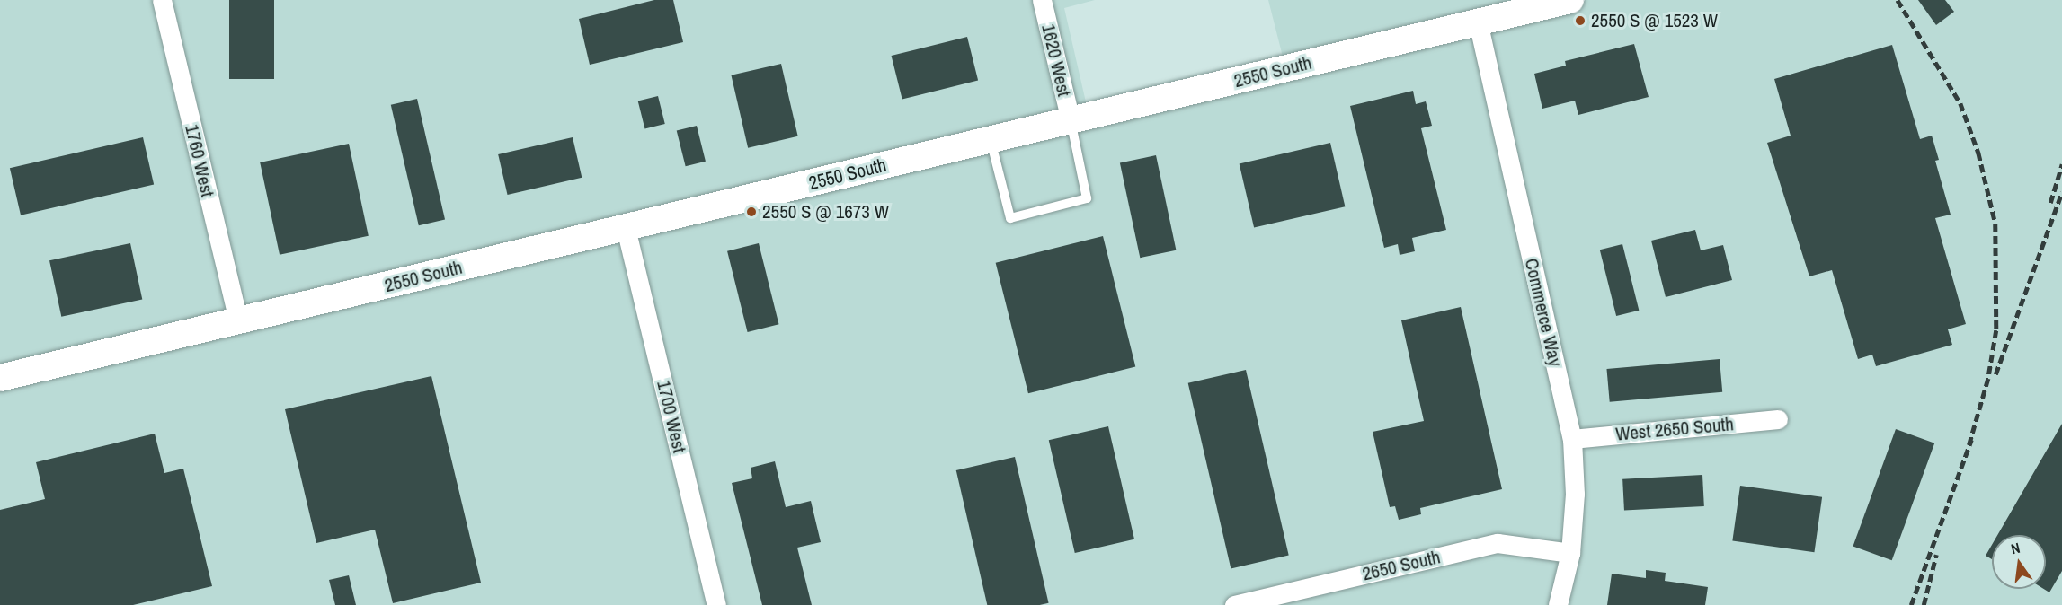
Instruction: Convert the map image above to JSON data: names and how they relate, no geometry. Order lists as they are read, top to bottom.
{
  "streets": {
    "main road": ["2550 South"],
    "street": [
      "1620 West",
      "1760 West",
      "Commerce Way",
      "1700 West",
      "West 2650 South",
      "2650 South"
    ]
  },
  "crossings": [
    ["1620 West", "2550 South"],
    ["2550 South", "1760 West"],
    ["2550 South", "Commerce Way"],
    ["2550 South", "1700 West"],
    ["Commerce Way", "West 2650 South"],
    ["Commerce Way", "2650 South"]
  ],
  "places": ["2550 S @ 1523 W", "2550 S @ 1673 W"],
  "north": "top"
}
